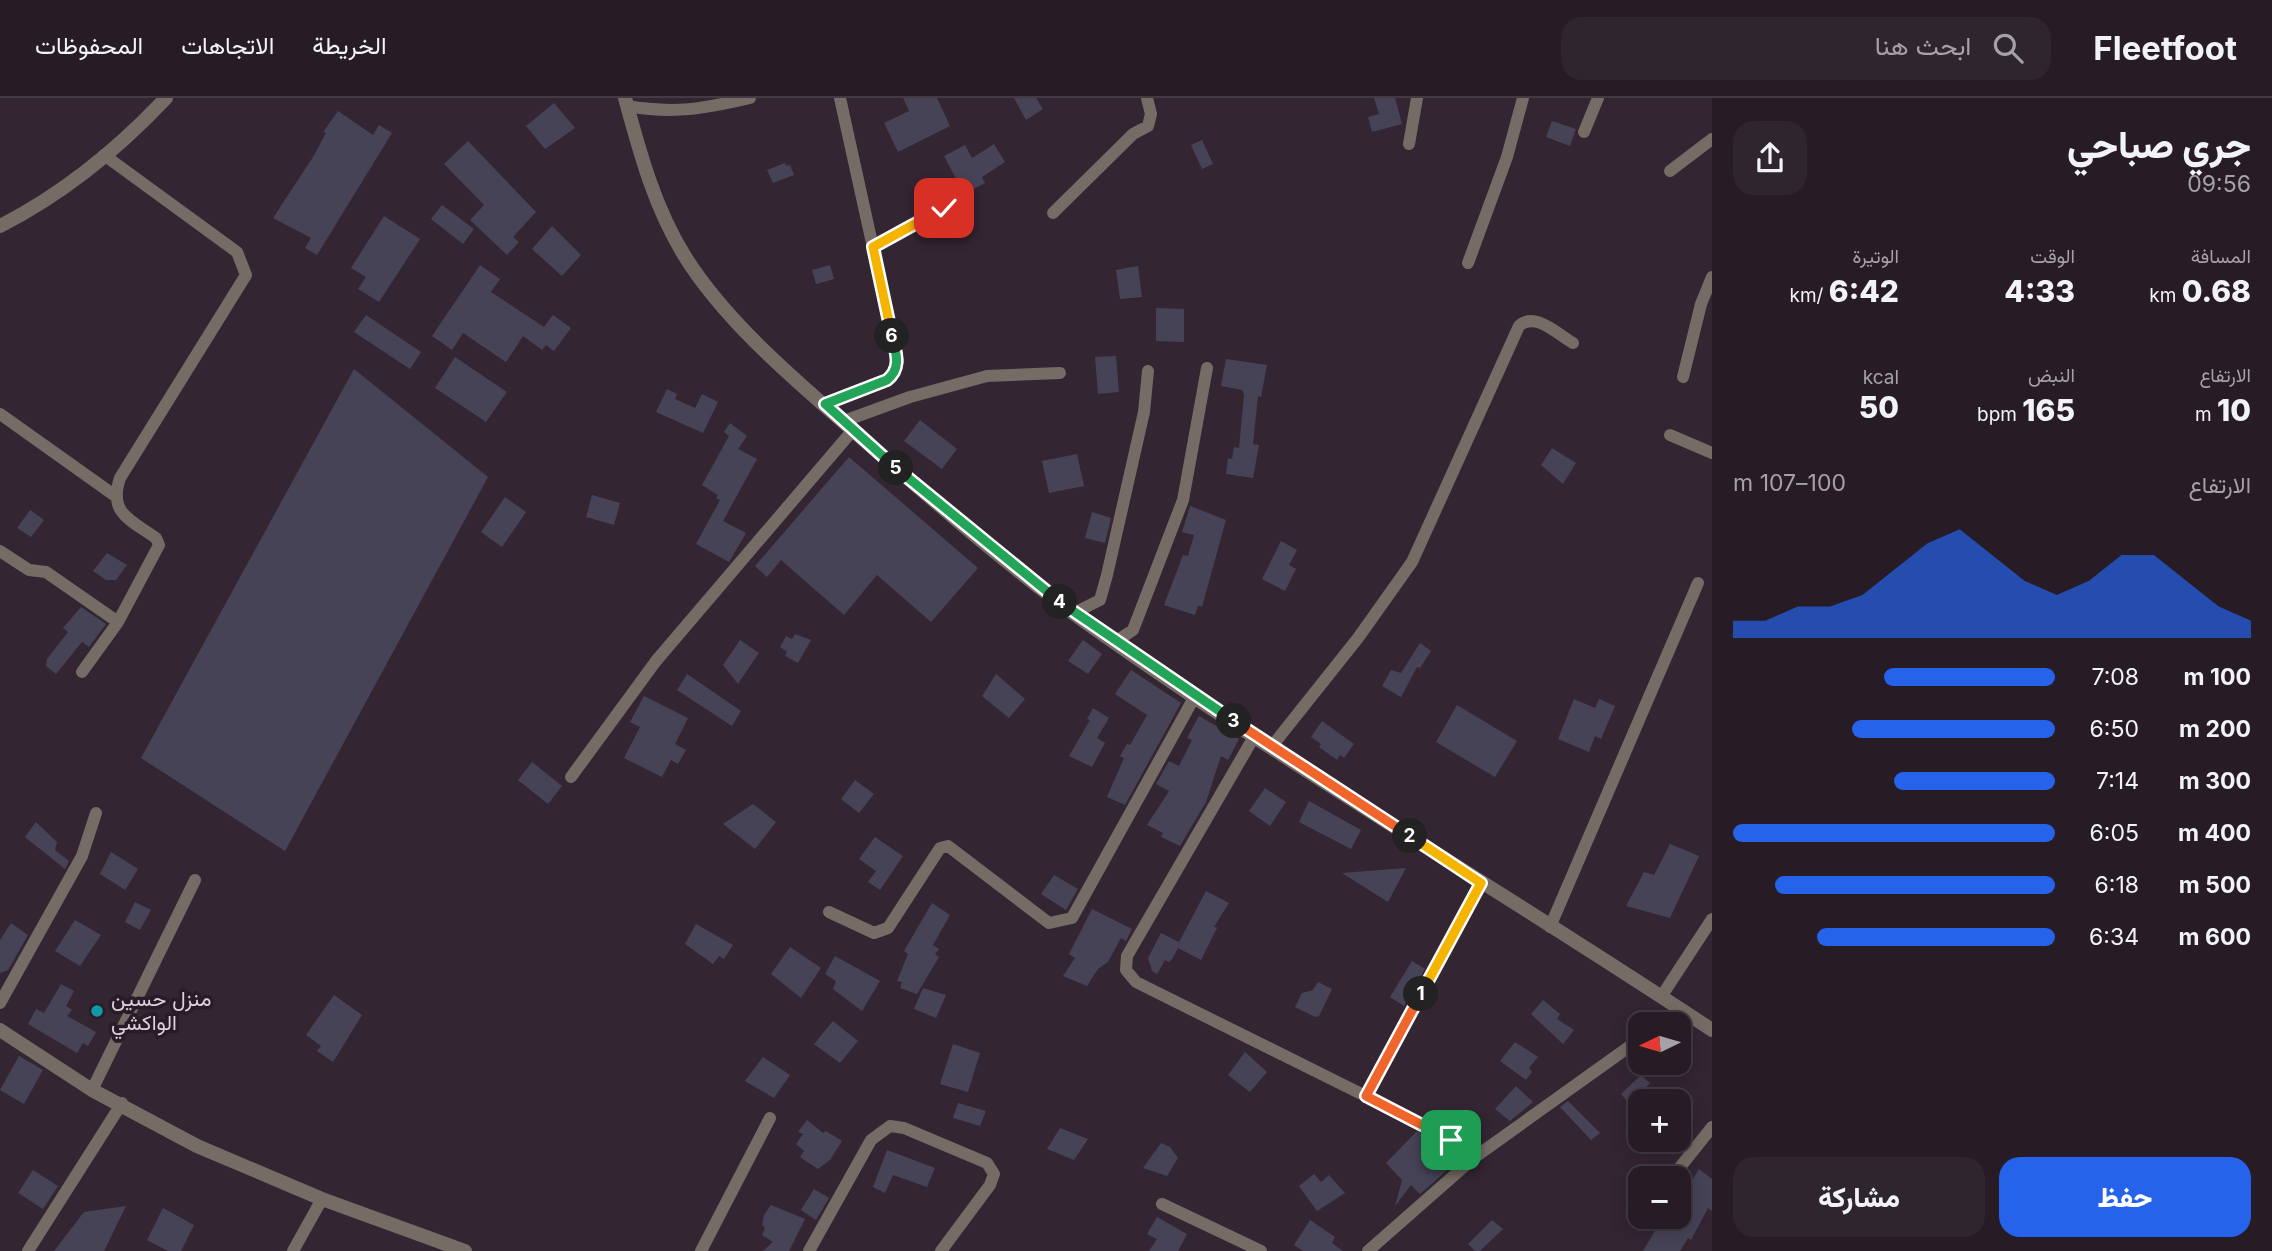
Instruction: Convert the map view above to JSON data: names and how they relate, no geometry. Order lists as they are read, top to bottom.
{
  "places": ["منزل حسين الواكشي"],
  "north": "left",
  "page": {
    "header": "Fleetfoot",
    "search": "ابحث هنا",
    "nav": ["الخريطة", "الاتجاهات", "المحفوظات"],
    "heading": ["جري صباحي", "09:56"],
    "stats": [
      ["المسافة", "0.68 km"],
      ["الوقت", "4:33"],
      ["الوتيرة", "6:42 /km"],
      ["الارتفاع", "10 m"],
      ["النبض", "165 bpm"],
      ["kcal", "50"]
    ],
    "pins": [
      "6",
      "5",
      "4",
      "3",
      "2",
      "1"
    ],
    "chart": ["الارتفاع", "100–107 m"],
    "list": [
      {
        "name": "100 m",
        "note": "7:08"
      },
      {
        "name": "200 m",
        "note": "6:50"
      },
      {
        "name": "300 m",
        "note": "7:14"
      },
      {
        "name": "400 m",
        "note": "6:05"
      },
      {
        "name": "500 m",
        "note": "6:18"
      },
      {
        "name": "600 m",
        "note": "6:34"
      }
    ],
    "map_buttons": ["+", "−"],
    "buttons": ["حفظ", "مشاركة"]
  }
}
